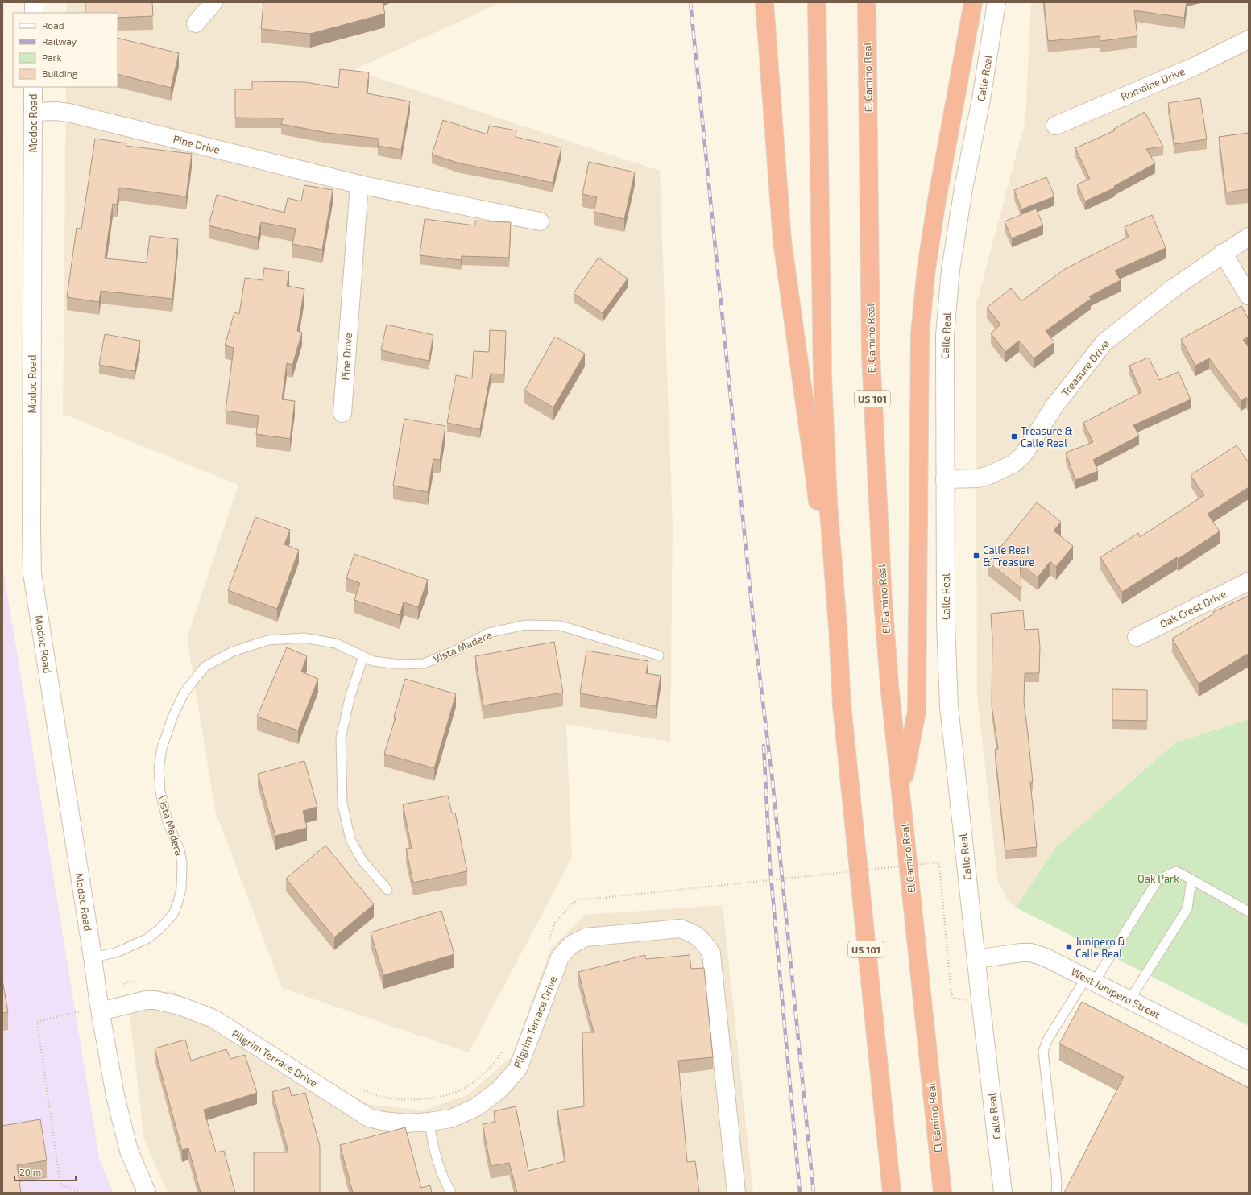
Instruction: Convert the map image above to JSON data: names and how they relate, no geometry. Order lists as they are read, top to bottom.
{
  "streets": {
    "highway": ["El Camino Real", "US 101"],
    "street": [
      "Calle Real",
      "Romaine Drive",
      "Modoc Road",
      "Pine Drive",
      "Treasure Drive",
      "Oak Crest Drive",
      "West Junipero Street",
      "Pilgrim Terrace Drive"
    ],
    "lane": ["Vista Madera"]
  },
  "crossings": [
    ["Calle Real", "Treasure Drive"],
    ["Calle Real", "West Junipero Street"],
    ["Modoc Road", "Pine Drive"],
    ["Modoc Road", "Vista Madera"],
    ["Modoc Road", "Pilgrim Terrace Drive"]
  ],
  "parks": ["Oak Park"],
  "places": {
    "transit": ["Treasure & Calle Real", "Calle Real & Treasure", "Junipero & Calle Real"]
  },
  "legend": [
    "Road",
    "Railway",
    "Park",
    "Building"
  ],
  "scale_bar": "20 m"
}
